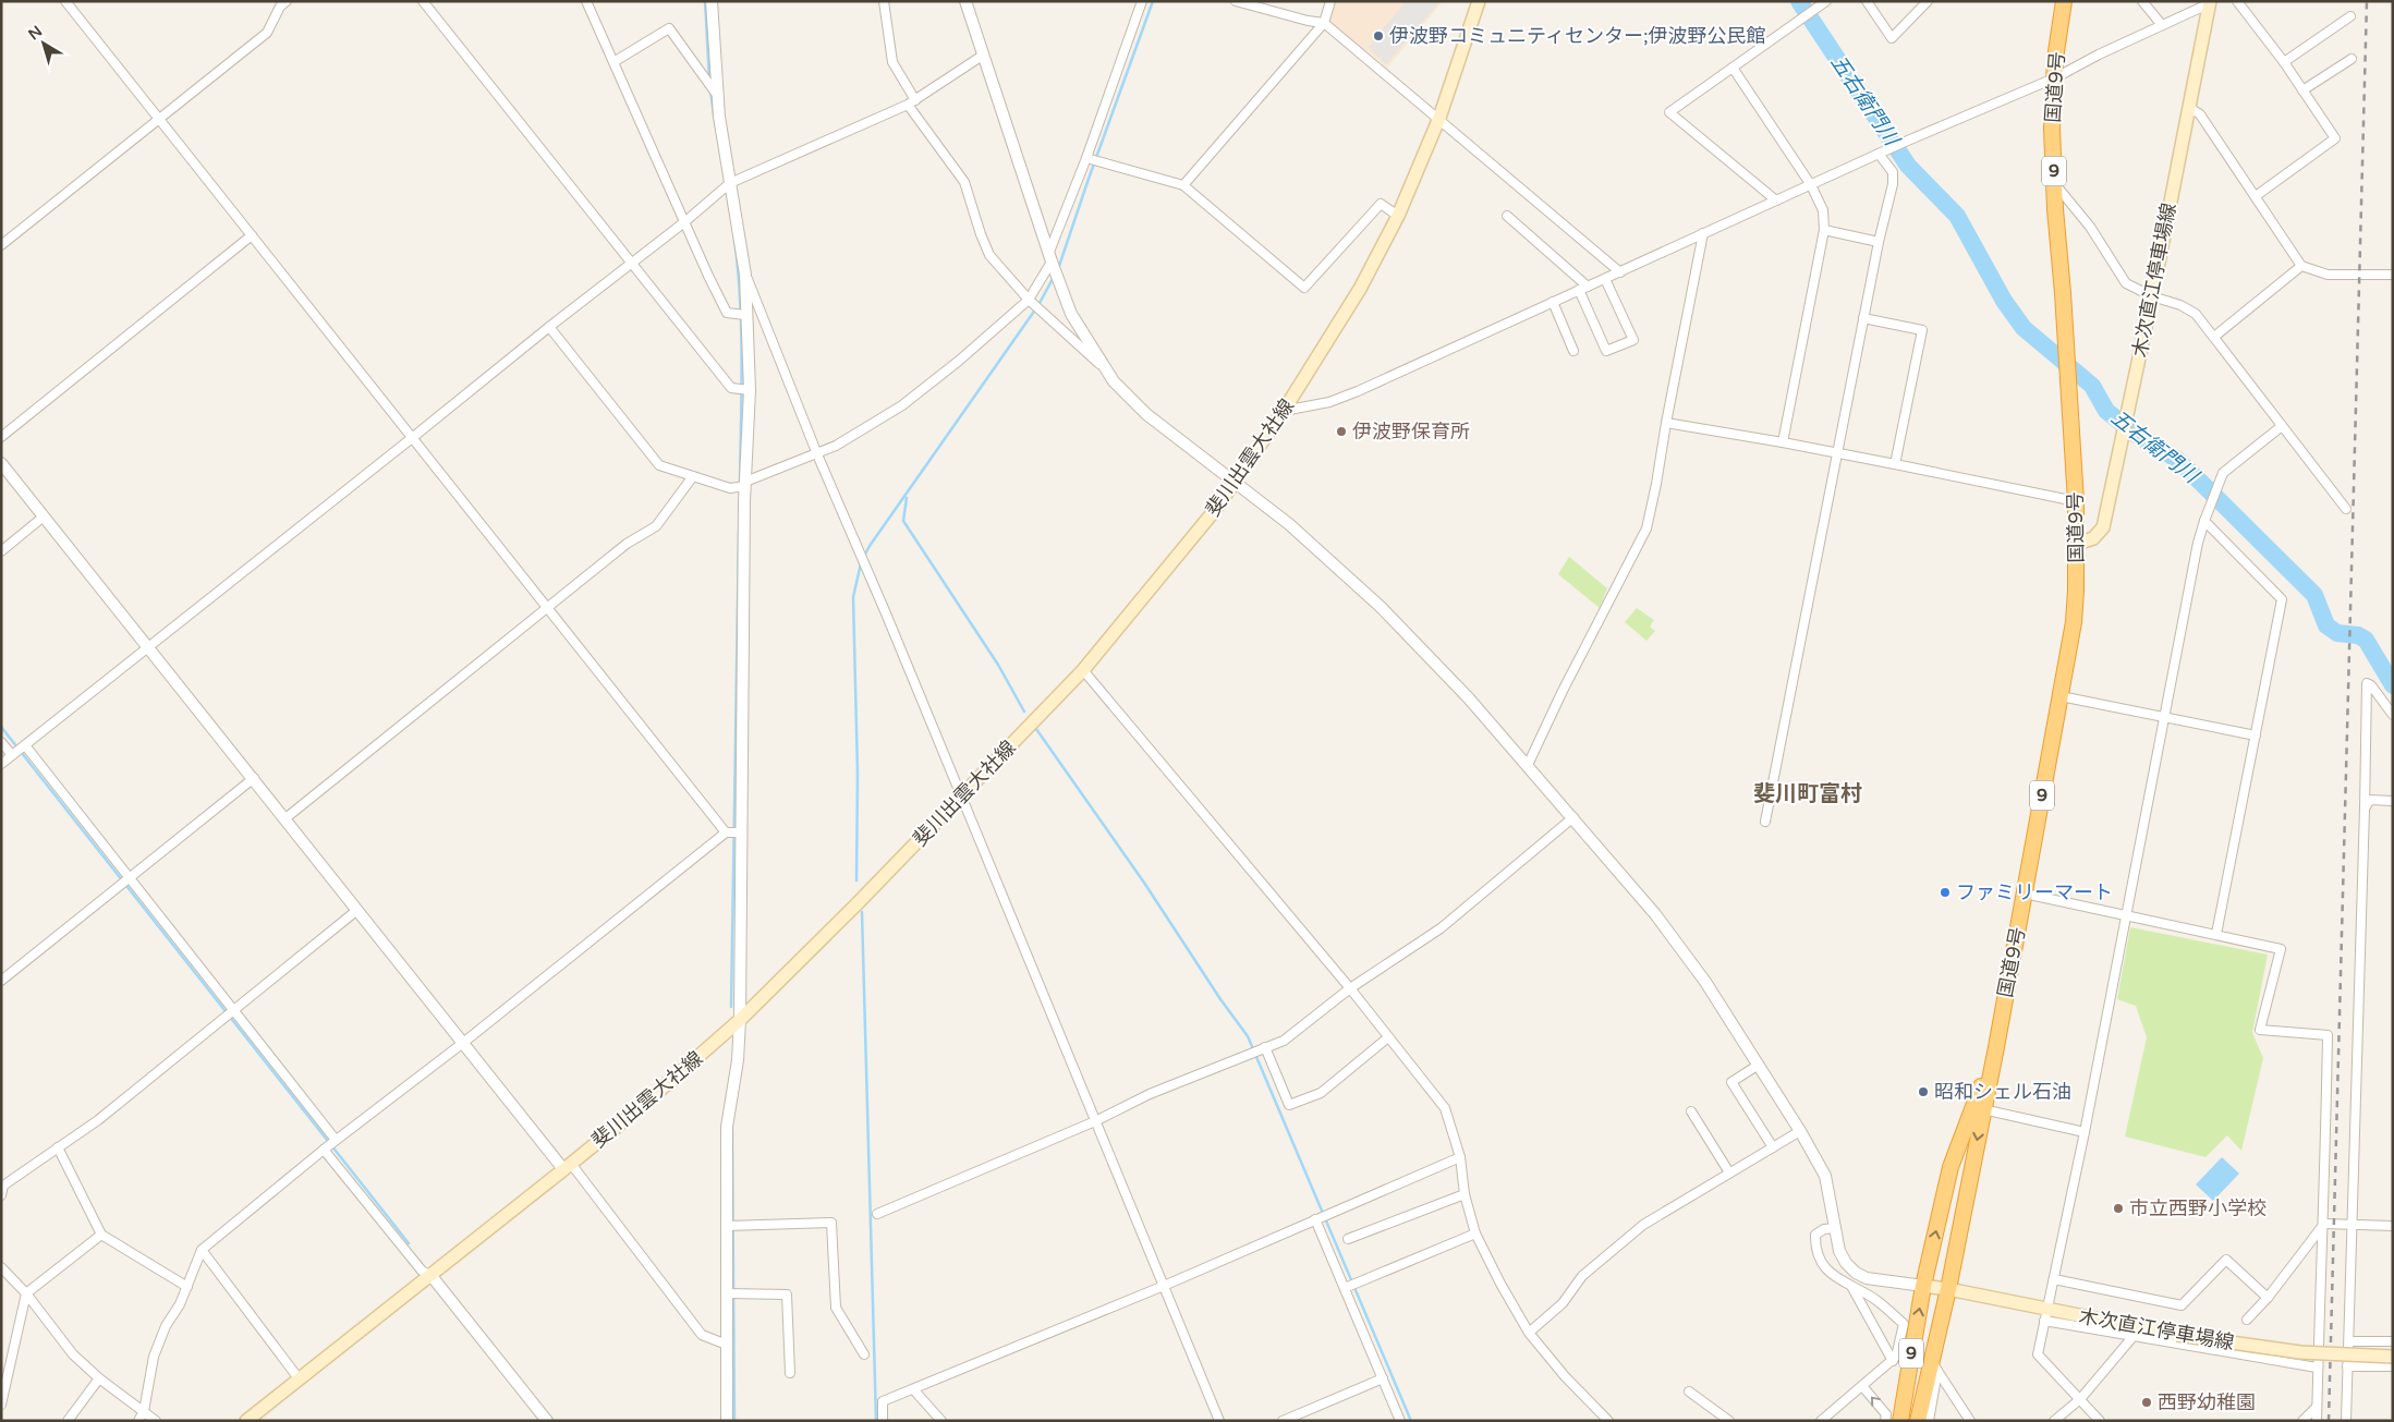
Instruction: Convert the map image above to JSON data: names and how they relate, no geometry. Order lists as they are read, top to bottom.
{
  "streets": {
    "highway": ["国道9号", "9"],
    "main road": ["木次直江停車場線", "斐川出雲大社線"]
  },
  "crossings": [
    ["国道9号", "木次直江停車場線"]
  ],
  "districts": ["斐川町富村"],
  "water": ["五右衛門川"],
  "places": [
    "伊波野コミュニティセンター;伊波野公民館",
    "伊波野保育所",
    "ファミリーマート",
    "昭和シェル石油",
    "市立西野小学校",
    "西野幼稚園"
  ],
  "north": "top left"
}
